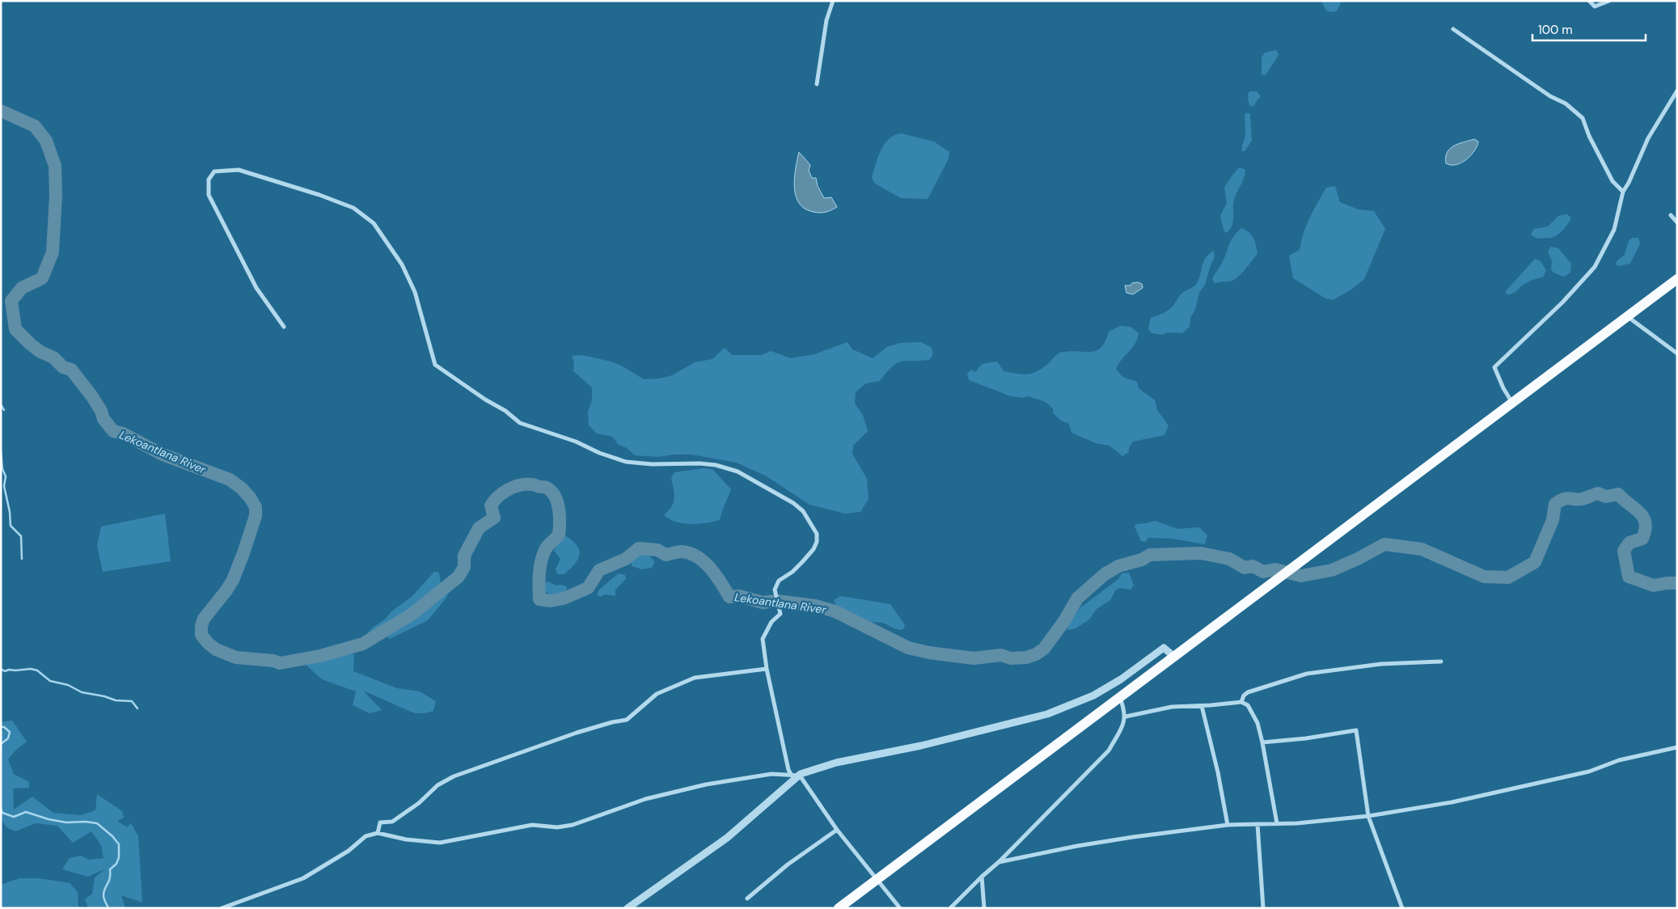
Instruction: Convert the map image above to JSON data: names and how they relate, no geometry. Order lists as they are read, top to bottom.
{
  "water": ["Lekoantlana River"],
  "scale_bar": "100 m"
}
